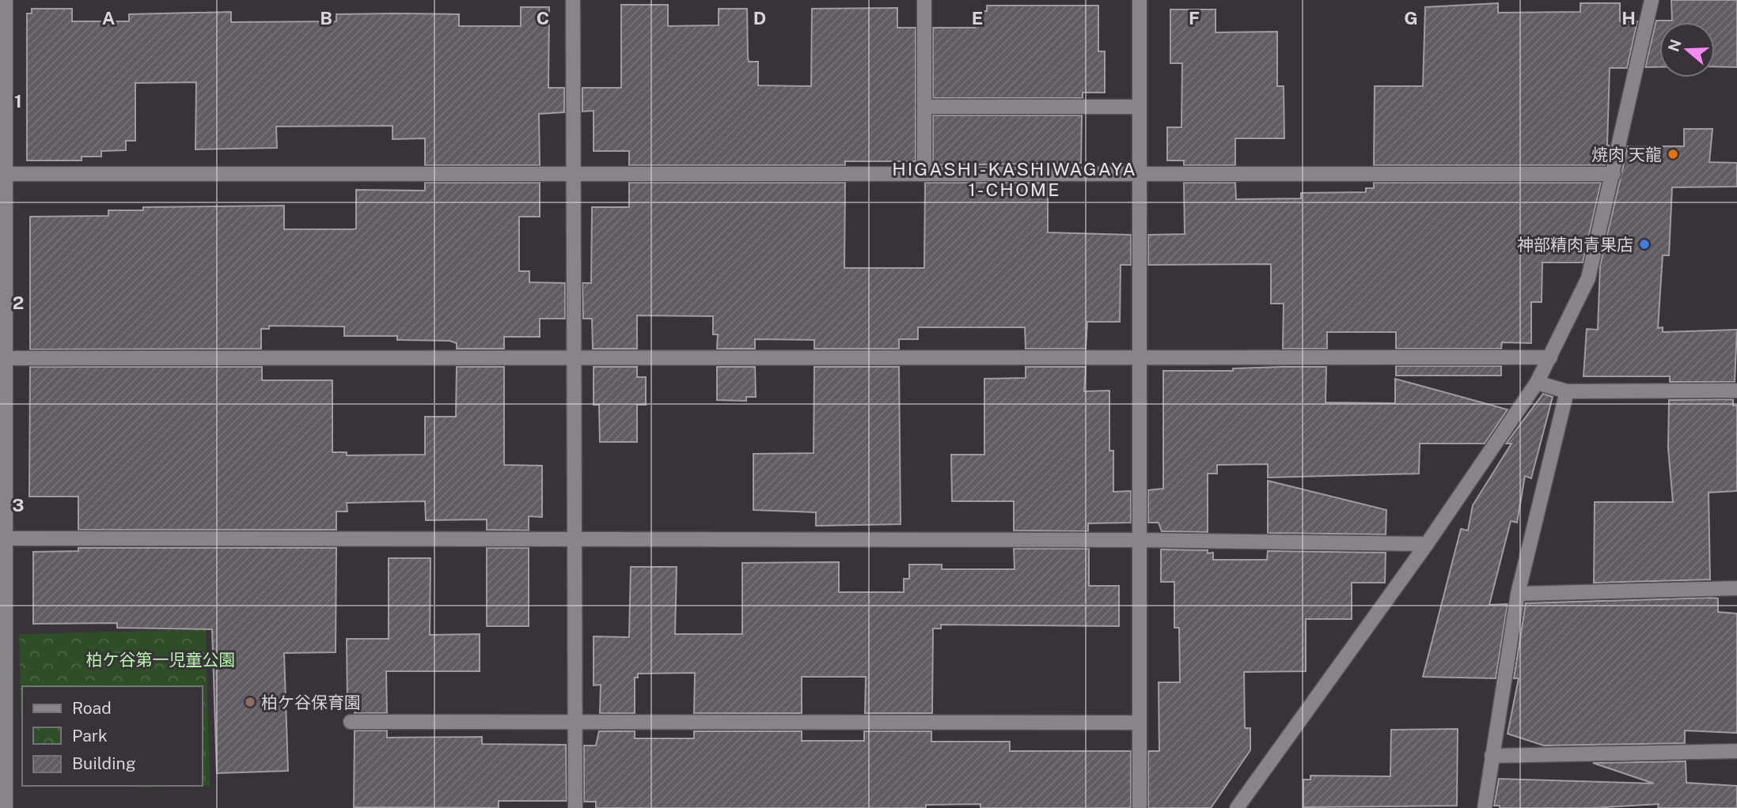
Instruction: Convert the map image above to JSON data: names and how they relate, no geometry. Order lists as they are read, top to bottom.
{
  "districts": ["HIGASHI-KASHIWAGAYA 1-CHOME"],
  "parks": ["柏ケ谷第一児童公園"],
  "places": ["焼肉 天龍", "神部精肉青果店", "柏ケ谷保育園"],
  "legend": ["Road", "Park", "Building"],
  "north": "left",
  "grid": {
    "columns": [
      "A",
      "B",
      "C",
      "D",
      "E",
      "F",
      "G",
      "H"
    ],
    "rows": ["1", "2", "3"]
  }
}
